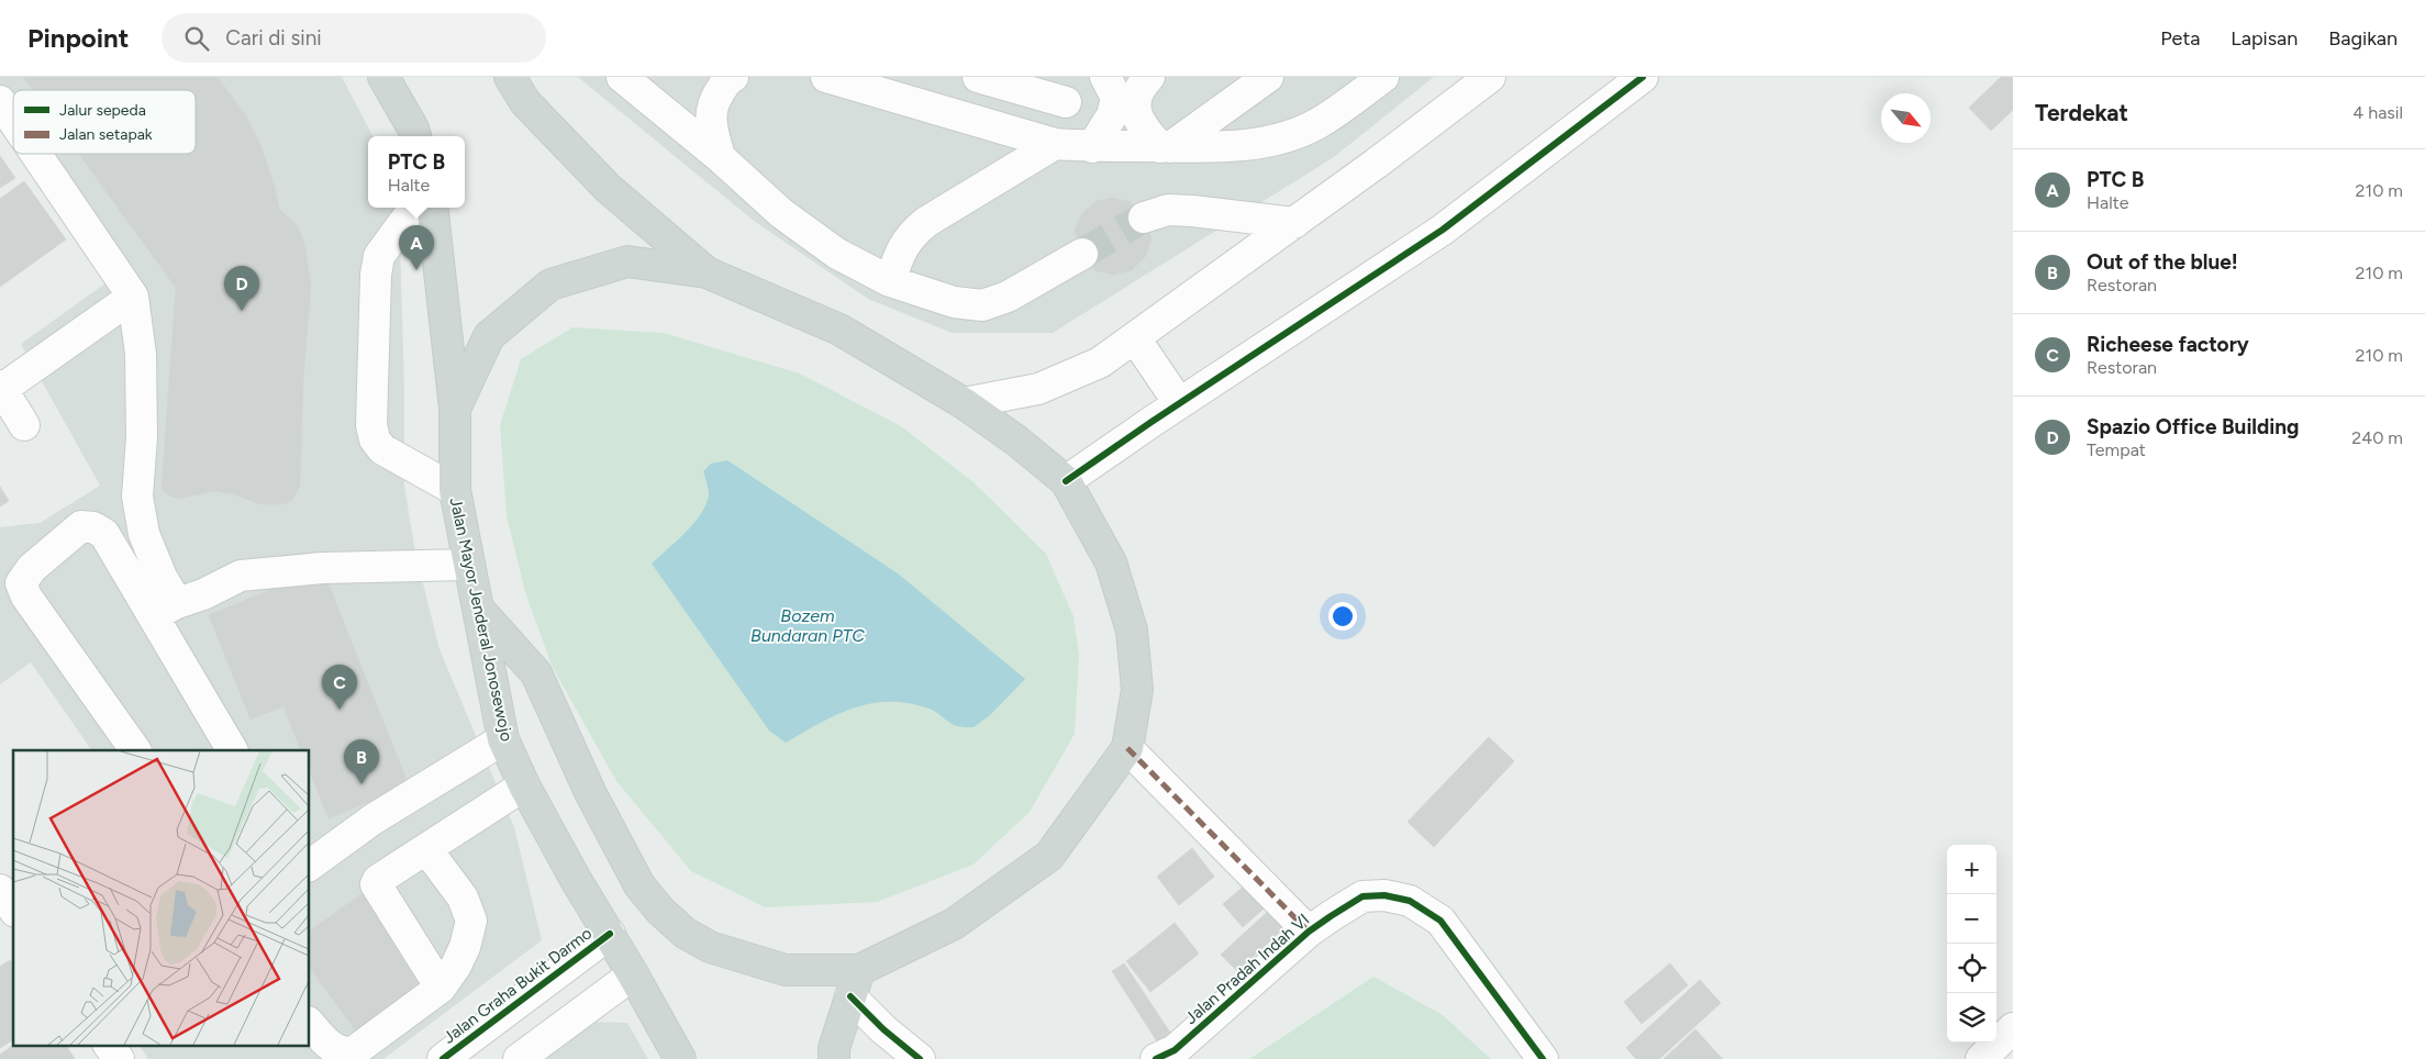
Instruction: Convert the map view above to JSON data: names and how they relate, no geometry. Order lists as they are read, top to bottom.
{
  "streets": {
    "main road": ["Jalan Mayor Jenderal Jonosewojo"],
    "street": ["Jalan Pradah Indah VI", "Jalan Graha Bukit Darmo"]
  },
  "crossings": [
    ["Jalan Mayor Jenderal Jonosewojo", "Jalan Graha Bukit Darmo"]
  ],
  "water": ["Bozem Bundaran PTC"],
  "legend": ["Jalur sepeda", "Jalan setapak"],
  "north": "bottom right",
  "page": {
    "header": "Pinpoint",
    "search": "Cari di sini",
    "nav": ["Peta", "Lapisan", "Bagikan"],
    "heading": ["Terdekat", "4 hasil"],
    "popup": ["PTC B", "Halte"],
    "list": [
      {
        "mark": "A",
        "name": "PTC B",
        "note": "Halte",
        "value": "210 m"
      },
      {
        "mark": "B",
        "name": "Out of the blue!",
        "note": "Restoran",
        "value": "210 m"
      },
      {
        "mark": "C",
        "name": "Richeese factory",
        "note": "Restoran",
        "value": "210 m"
      },
      {
        "mark": "D",
        "name": "Spazio Office Building",
        "note": "Tempat",
        "value": "240 m"
      }
    ],
    "pins": [
      "A",
      "D",
      "C",
      "B"
    ],
    "map_buttons": ["+", "−"]
  }
}
